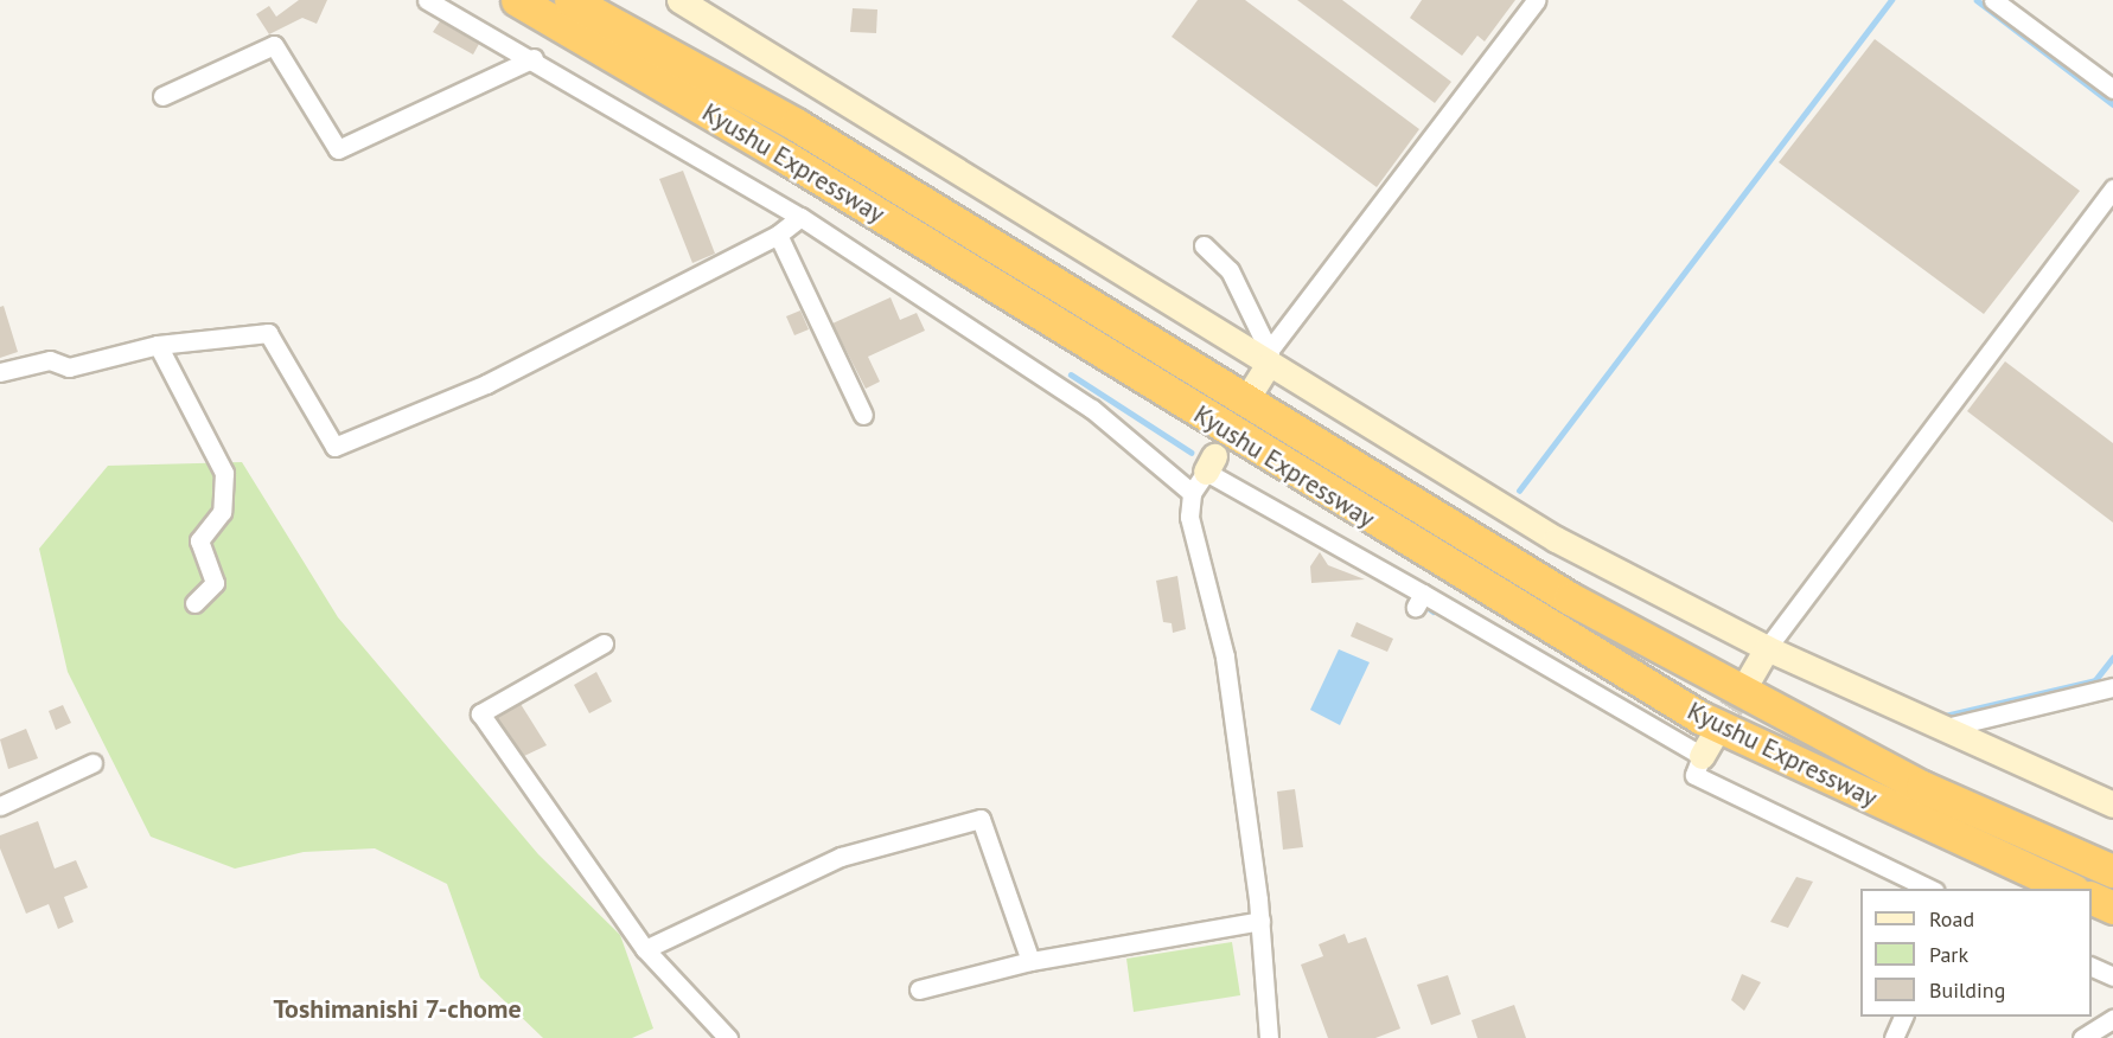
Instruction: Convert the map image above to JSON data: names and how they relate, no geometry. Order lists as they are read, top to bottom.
{
  "streets": {
    "highway": ["Kyushu Expressway"]
  },
  "districts": ["Toshimanishi 7-chome"],
  "legend": ["Road", "Park", "Building"]
}
